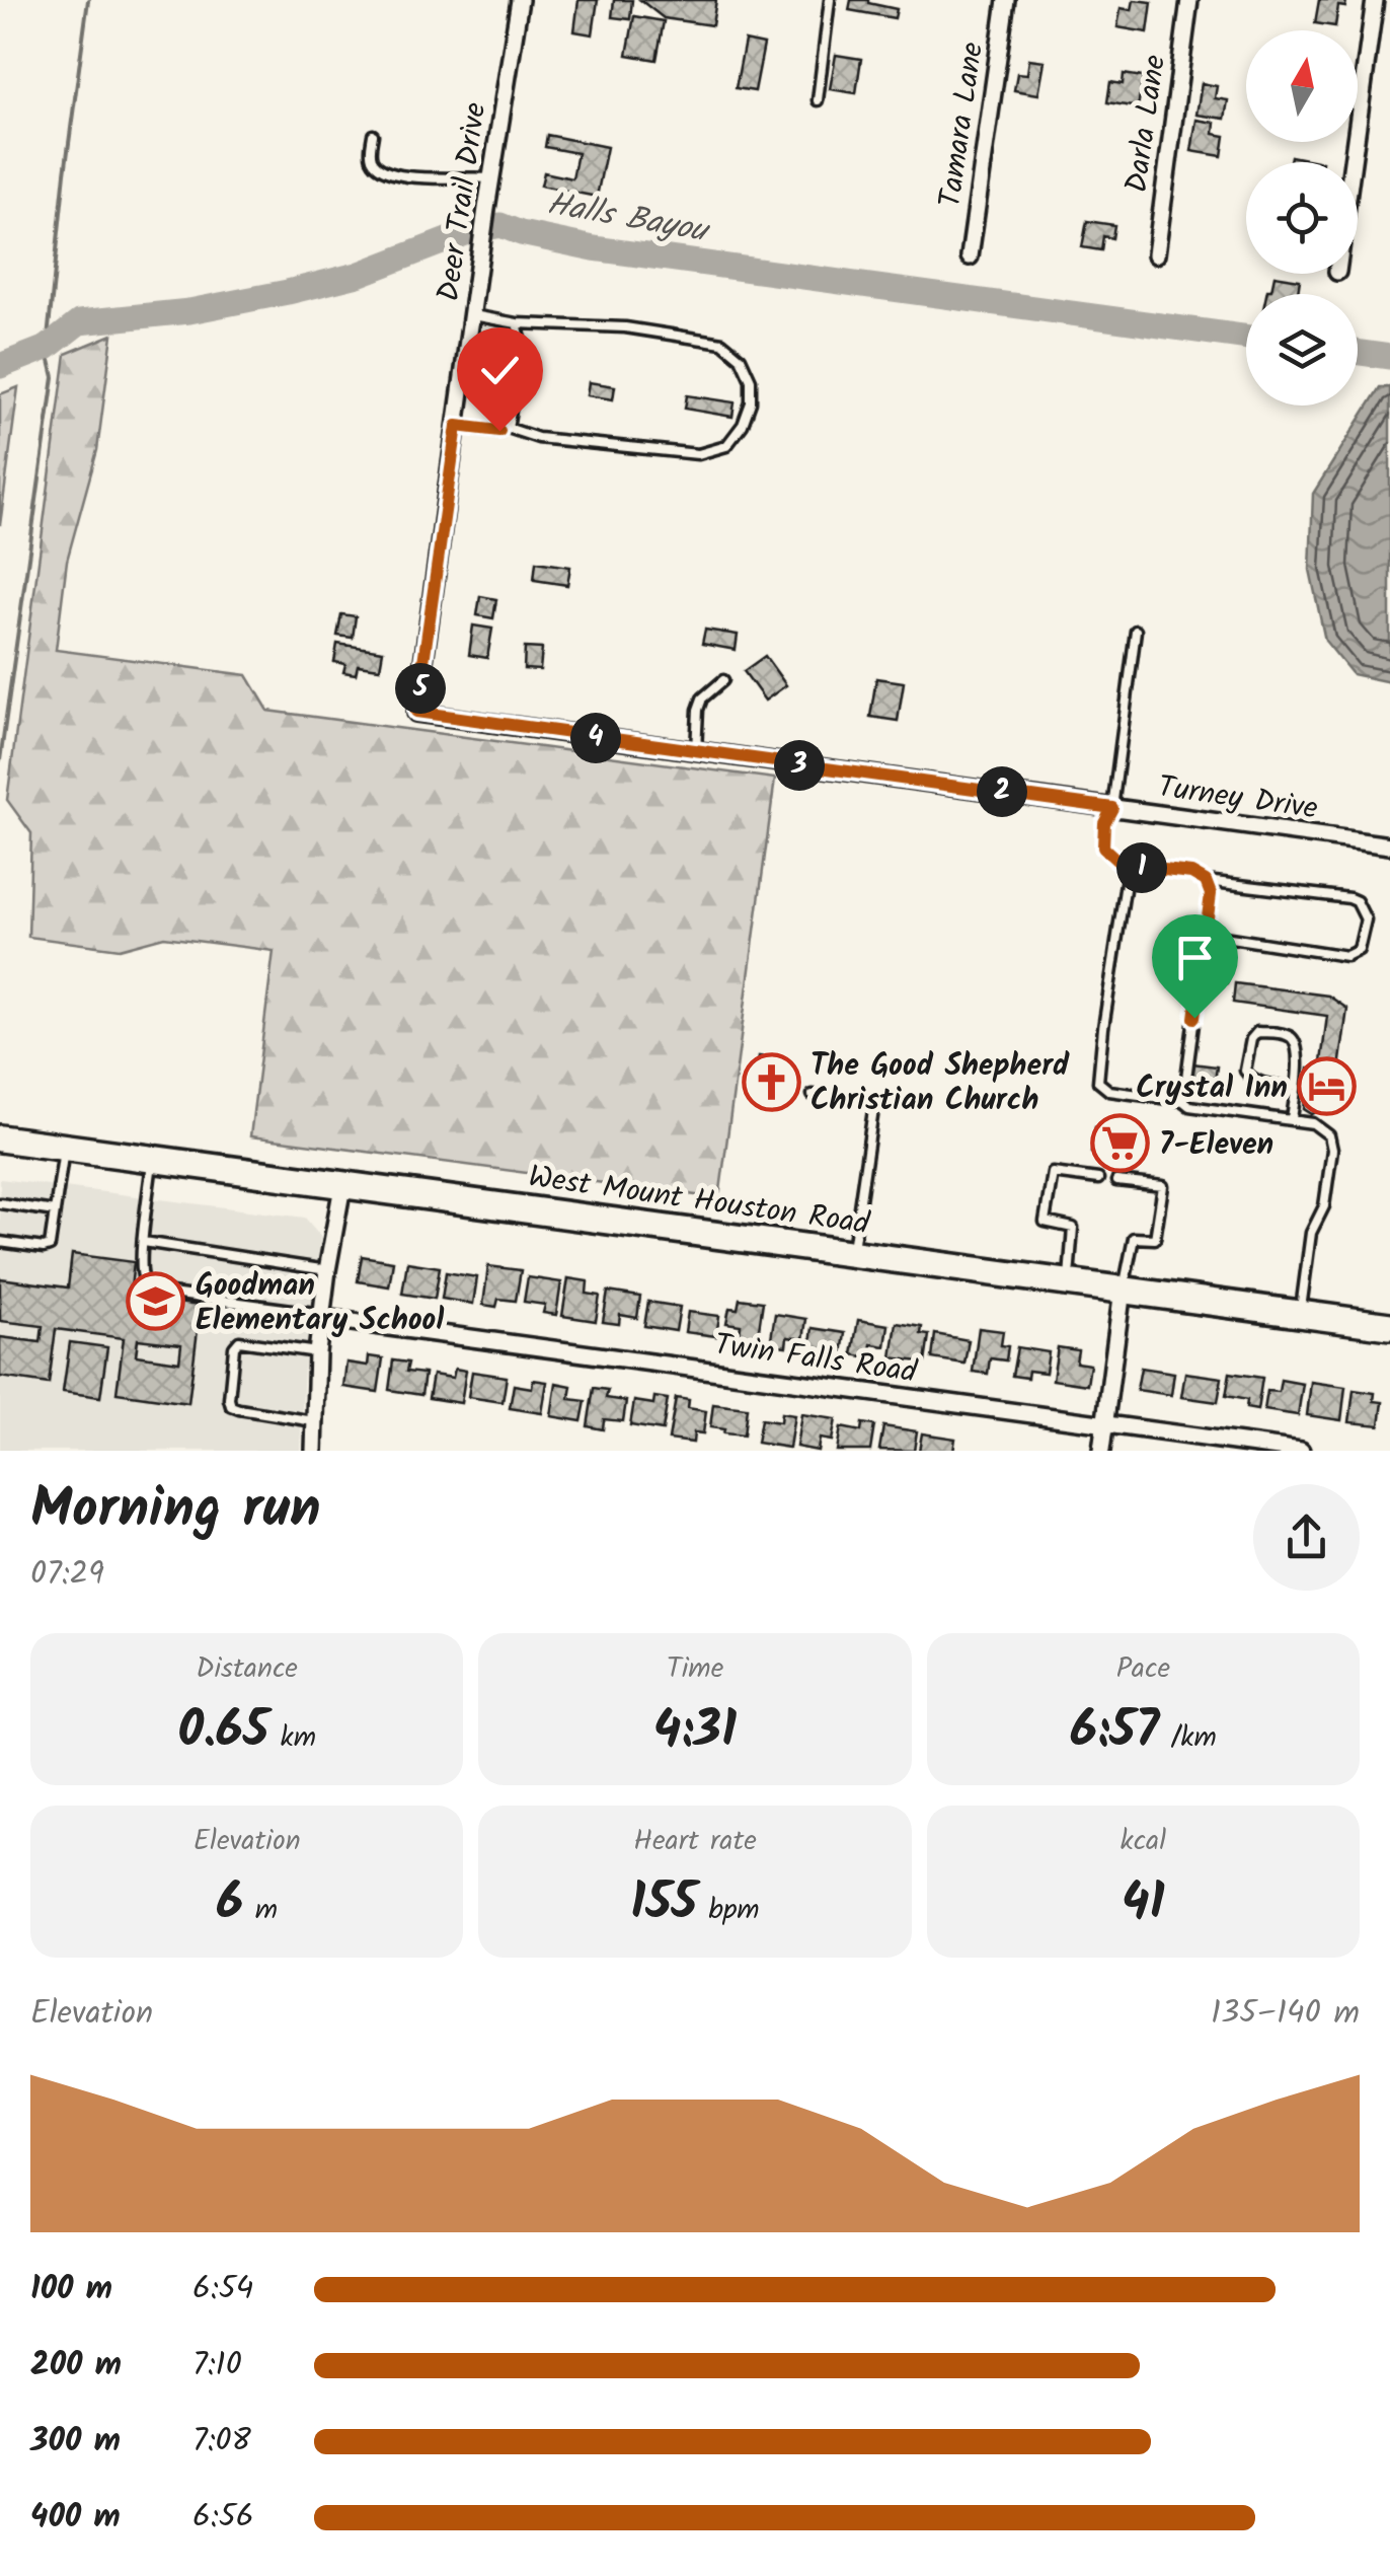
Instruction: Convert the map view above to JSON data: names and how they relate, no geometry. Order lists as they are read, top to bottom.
{
  "streets": {
    "main road": ["West Mount Houston Road"],
    "street": [
      "Darla Lane",
      "Tamara Lane",
      "Deer Trail Drive",
      "Turney Drive",
      "Twin Falls Road"
    ]
  },
  "crossings": [
    ["Deer Trail Drive", "Turney Drive"]
  ],
  "water": ["Halls Bayou"],
  "places": {
    "church": ["The Good Shepherd Christian Church"],
    "hotel": ["Crystal Inn"],
    "supermarket": ["7-Eleven"],
    "school or university": ["Goodman Elementary School"]
  },
  "north": "top",
  "page": {
    "pins": [
      "5",
      "4",
      "3",
      "2",
      "1"
    ],
    "heading": ["Morning run", "07:29"],
    "stats": [
      ["Distance", "0.65 km"],
      ["Time", "4:31"],
      ["Pace", "6:57 /km"],
      ["Elevation", "6 m"],
      ["Heart rate", "155 bpm"],
      ["kcal", "41"]
    ],
    "chart": ["Elevation", "135–140 m"],
    "list": [
      {
        "name": "100 m",
        "note": "6:54"
      },
      {
        "name": "200 m",
        "note": "7:10"
      },
      {
        "name": "300 m",
        "note": "7:08"
      },
      {
        "name": "400 m",
        "note": "6:56"
      }
    ]
  }
}
